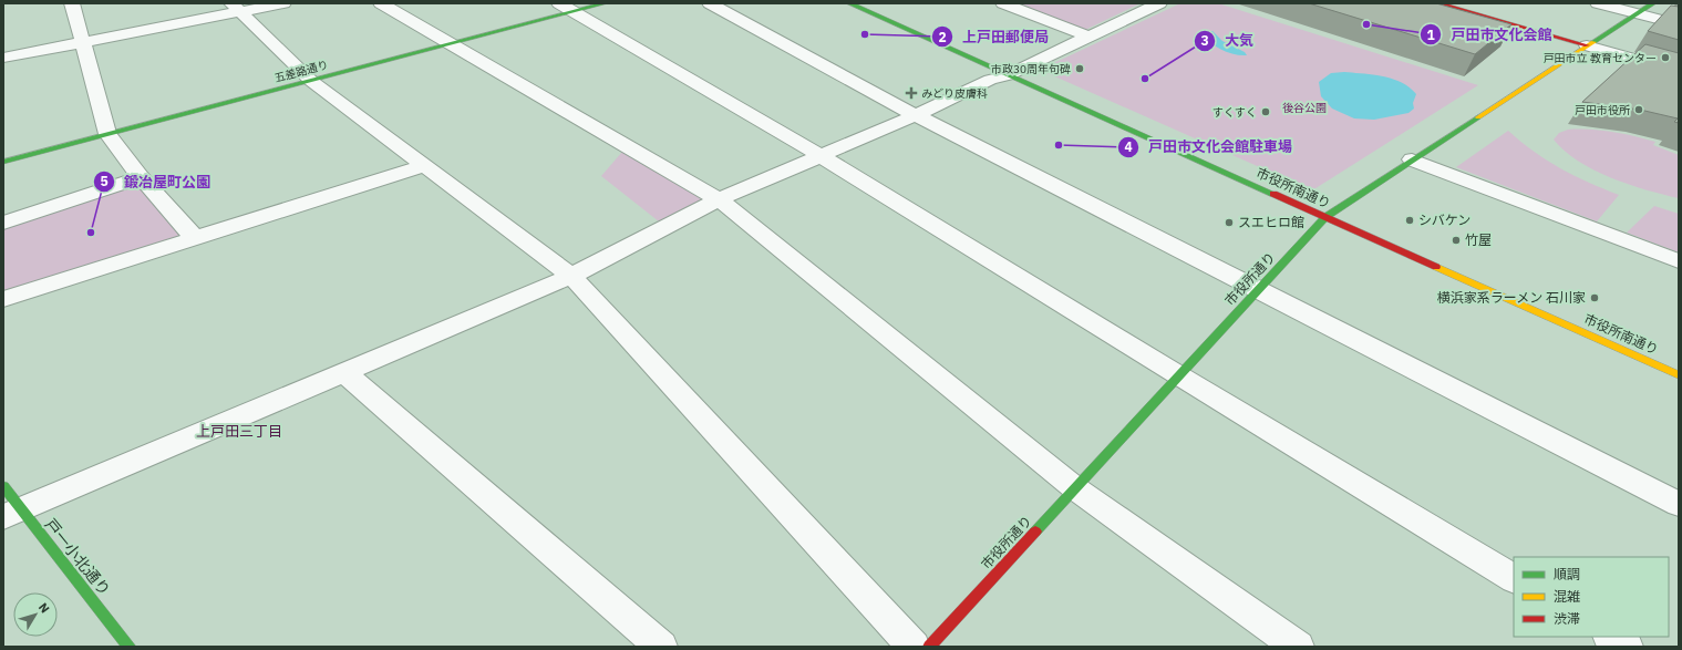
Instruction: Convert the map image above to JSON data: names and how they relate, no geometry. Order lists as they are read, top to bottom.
{
  "streets": {
    "street": [
      "五差路通り",
      "市役所南通り",
      "市役所通り",
      "戸一小北通り"
    ]
  },
  "crossings": [
    ["市役所南通り", "市役所通り"]
  ],
  "districts": ["上戸田三丁目"],
  "parks": ["後谷公園"],
  "places": {
    "other": [
      "戸田市文化会館",
      "上戸田郵便局",
      "戸田市立 教育センター",
      "市政30周年句碑",
      "大気",
      "戸田市役所",
      "すくすく",
      "戸田市文化会館駐車場",
      "シバケン",
      "スエヒロ館",
      "鍛冶屋町公園",
      "竹屋",
      "横浜家系ラーメン 石川家"
    ],
    "health": ["みどり皮膚科"]
  },
  "legend": ["順調", "混雑", "渋滞"],
  "north": "top right"
}
